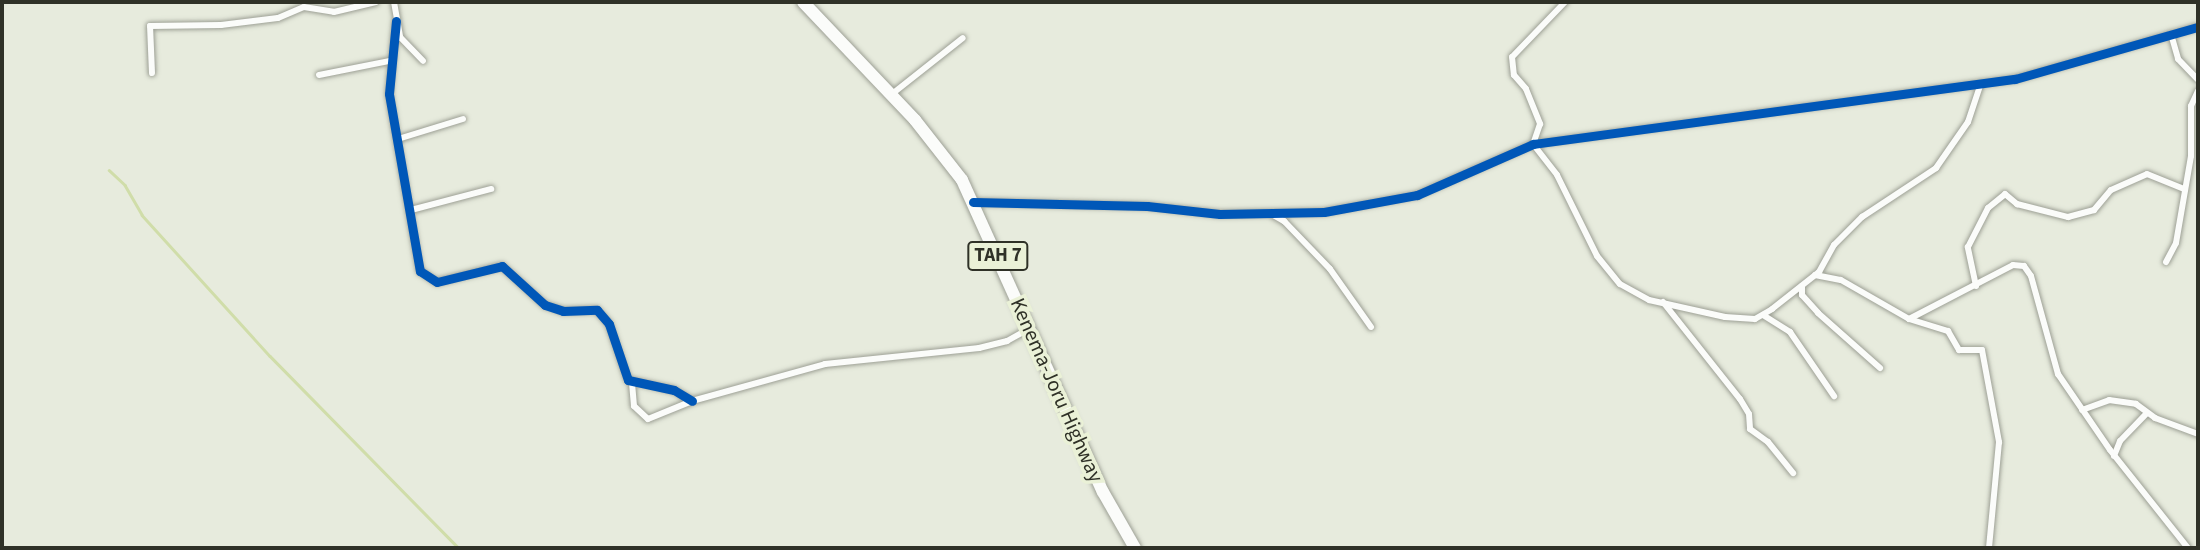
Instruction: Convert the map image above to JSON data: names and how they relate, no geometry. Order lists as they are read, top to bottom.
{
  "streets": {
    "highway": ["TAH 7", "Kenema-Joru Highway"]
  }
}
